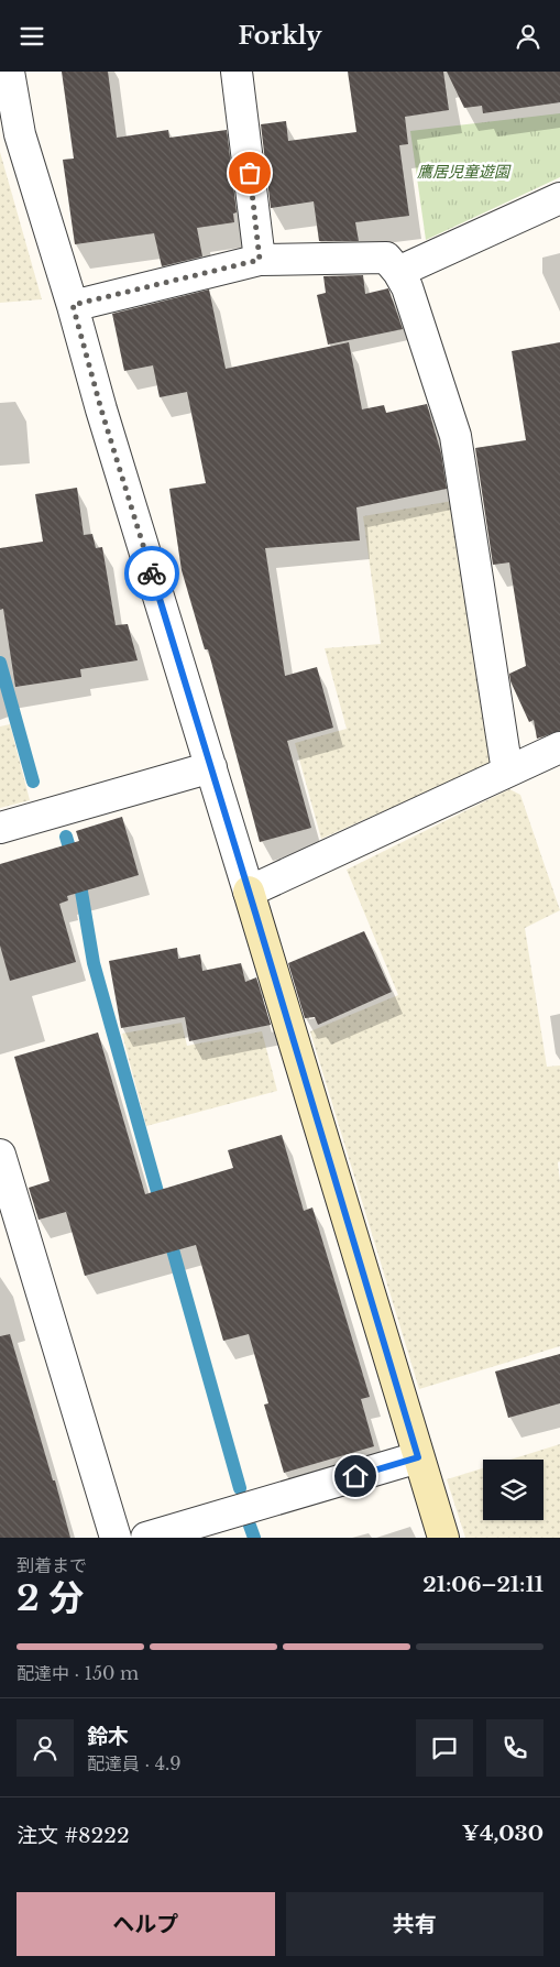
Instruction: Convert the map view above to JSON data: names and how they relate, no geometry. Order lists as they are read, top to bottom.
{
  "parks": ["鷹居児童遊園"],
  "page": {
    "header": "Forkly",
    "heading": ["2 分", "到着まで", "21:06–21:11"],
    "panel": [
      "鈴木",
      "配達員 · 4.9",
      "注文 #8222",
      "¥4,030"
    ],
    "bar": "配達中 · 150 m",
    "buttons": ["ヘルプ", "共有"]
  }
}
